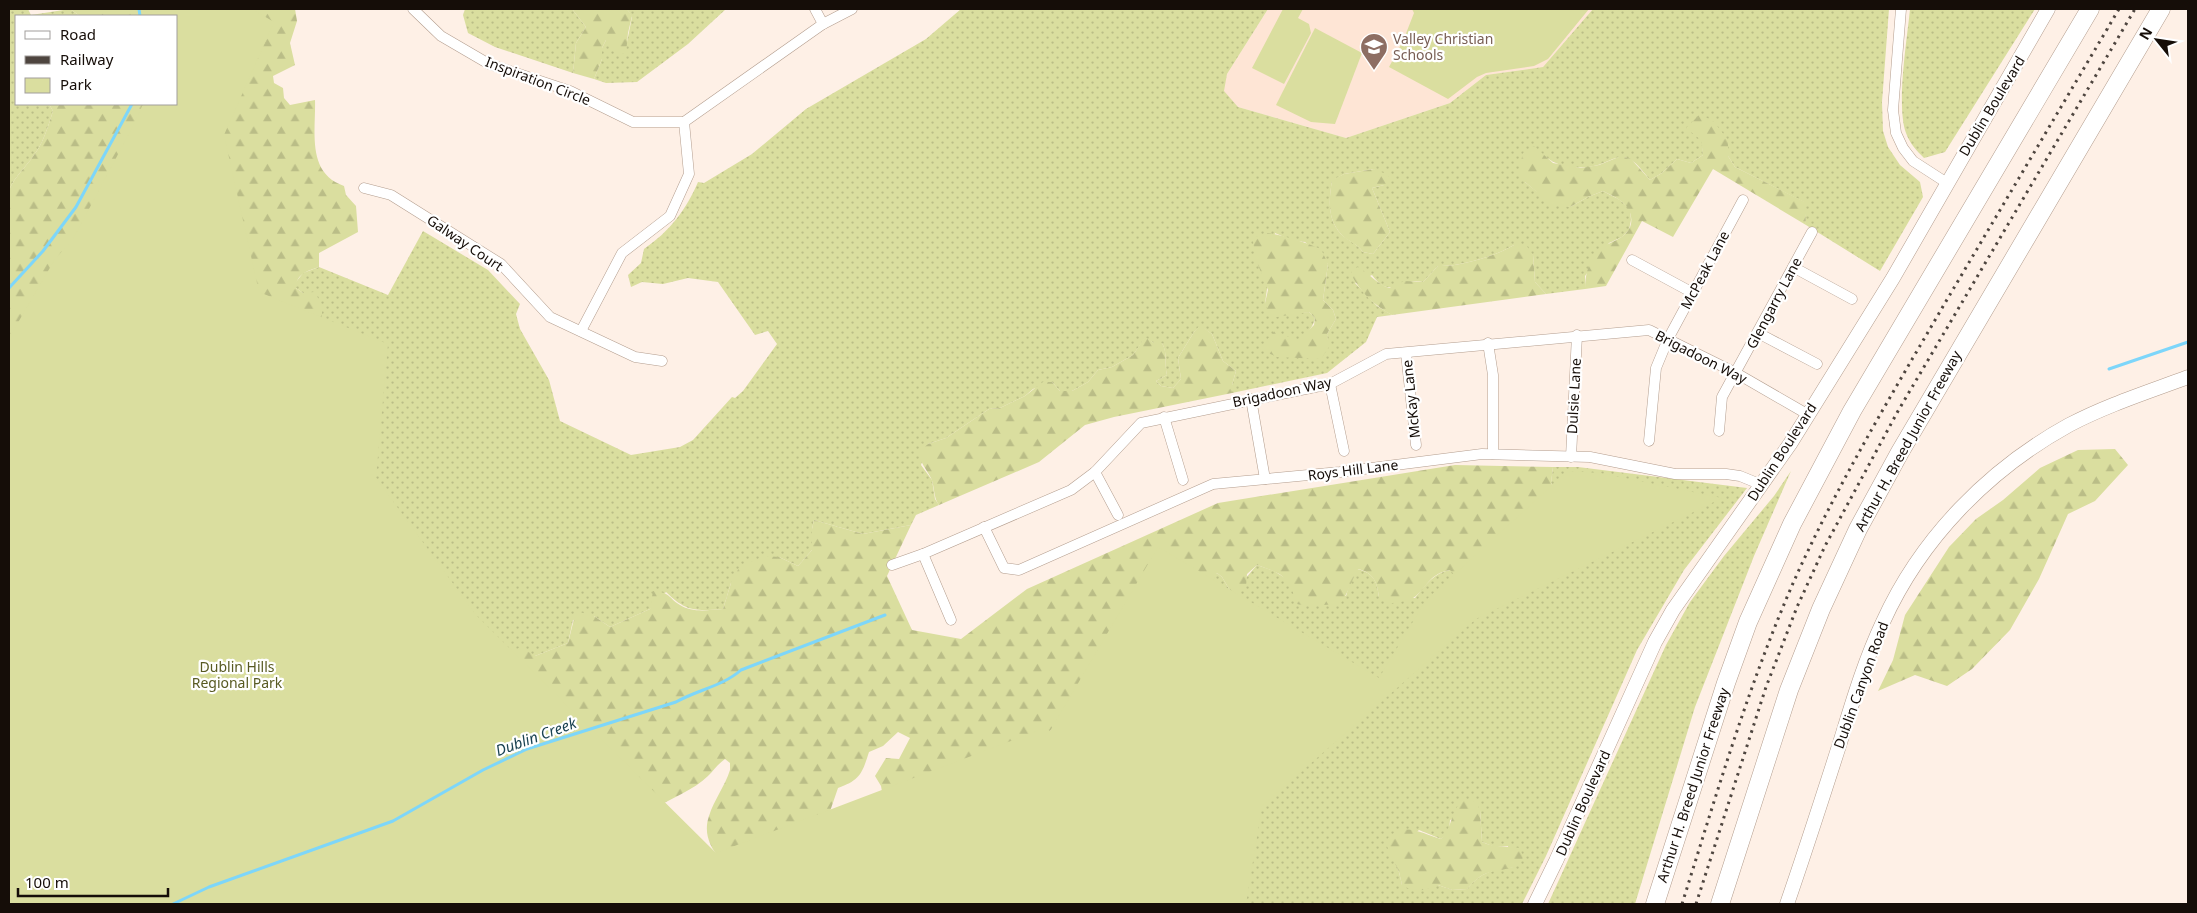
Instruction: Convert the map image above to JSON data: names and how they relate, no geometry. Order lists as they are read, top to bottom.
{
  "streets": {
    "highway": ["Arthur H. Breed Junior Freeway"],
    "street": [
      "Inspiration Circle",
      "Dublin Boulevard",
      "Galway Court",
      "McPeak Lane",
      "Glengarry Lane",
      "Brigadoon Way",
      "Dulsie Lane",
      "McKay Lane",
      "Roys Hill Lane",
      "Dublin Canyon Road"
    ]
  },
  "crossings": [
    ["Dublin Boulevard", "Brigadoon Way"],
    ["Dublin Boulevard", "Roys Hill Lane"],
    ["McPeak Lane", "Brigadoon Way"],
    ["Glengarry Lane", "Brigadoon Way"],
    ["Brigadoon Way", "Dulsie Lane"],
    ["Brigadoon Way", "McKay Lane"],
    ["Brigadoon Way", "Roys Hill Lane"],
    ["Dulsie Lane", "Roys Hill Lane"]
  ],
  "water": ["Dublin Creek"],
  "parks": ["Dublin Hills Regional Park"],
  "places": {
    "school or university": ["Valley Christian Schools"]
  },
  "legend": ["Road", "Railway", "Park"],
  "scale_bar": "100 m",
  "north": "top left"
}
